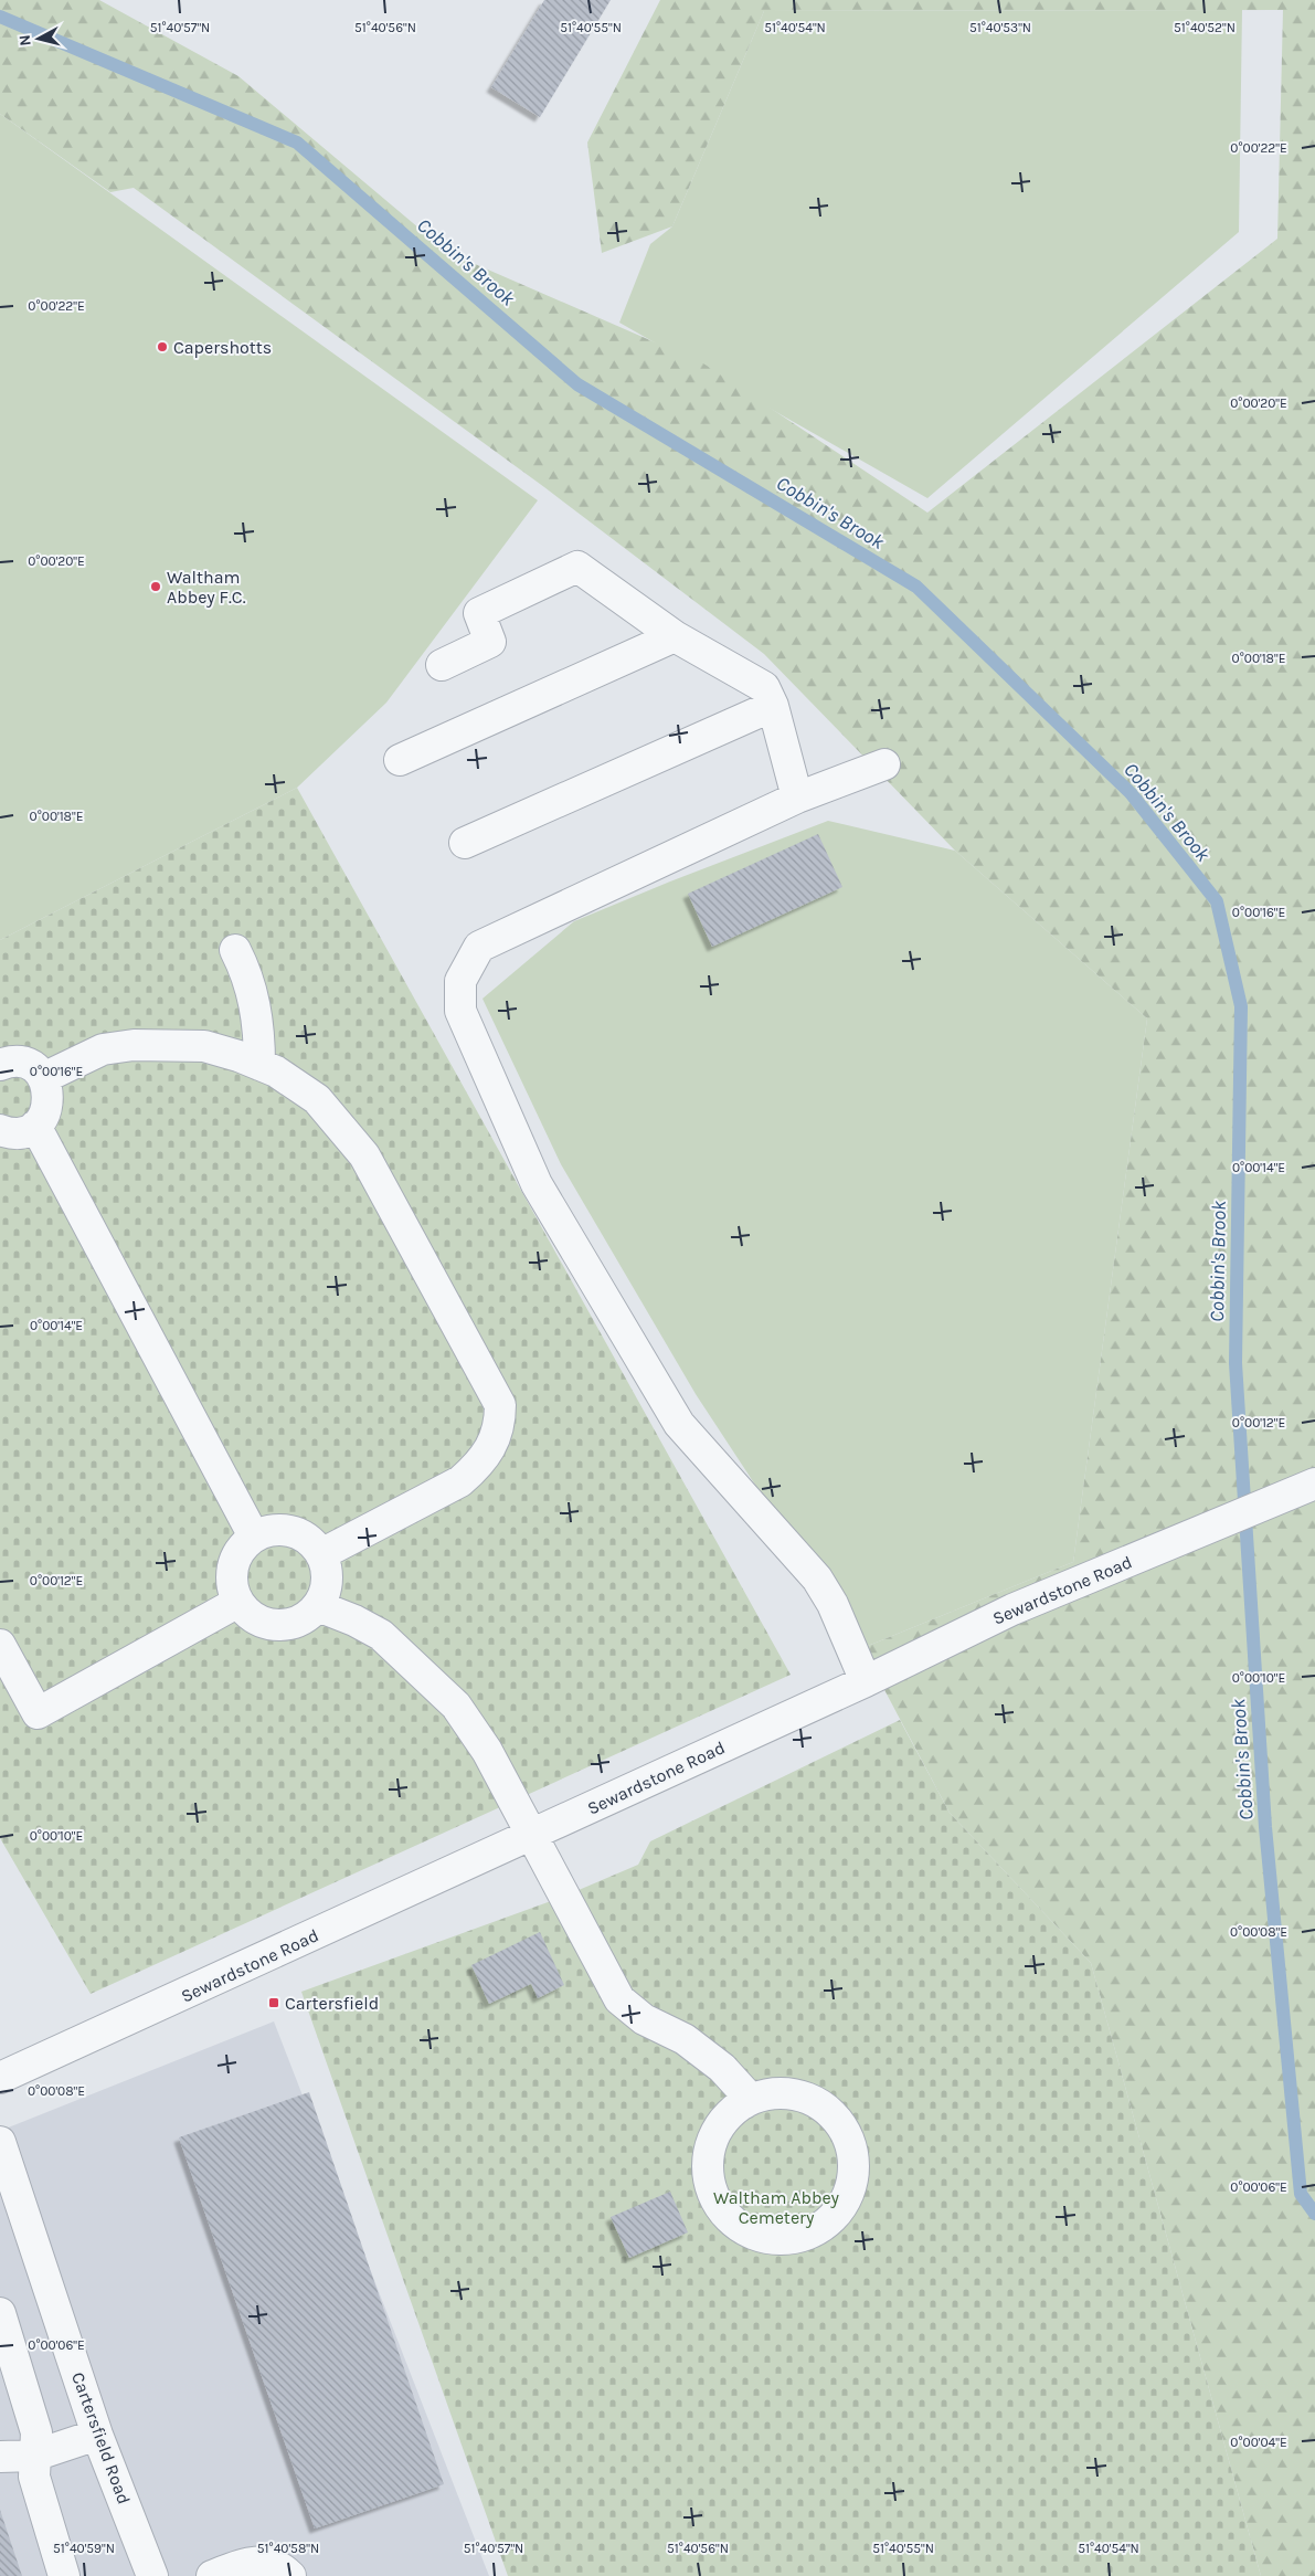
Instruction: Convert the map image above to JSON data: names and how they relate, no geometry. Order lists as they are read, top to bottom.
{
  "streets": {
    "street": ["Sewardstone Road", "Cartersfield Road"]
  },
  "water": ["Cobbin's Brook"],
  "parks": ["Waltham Abbey Cemetery"],
  "places": {
    "other": ["Capershotts", "Waltham Abbey F.C."],
    "transit": ["Cartersfield"]
  },
  "north": "left",
  "coordinates": [
    "51°40'57\"N",
    "51°40'56\"N",
    "51°40'55\"N",
    "51°40'54\"N",
    "51°40'53\"N",
    "51°40'52\"N",
    "0°00'22\"E",
    "0°00'20\"E",
    "0°00'18\"E",
    "0°00'16\"E",
    "0°00'14\"E",
    "0°00'12\"E",
    "0°00'10\"E",
    "0°00'08\"E",
    "0°00'06\"E",
    "0°00'04\"E",
    "51°40'59\"N",
    "51°40'58\"N"
  ]
}
